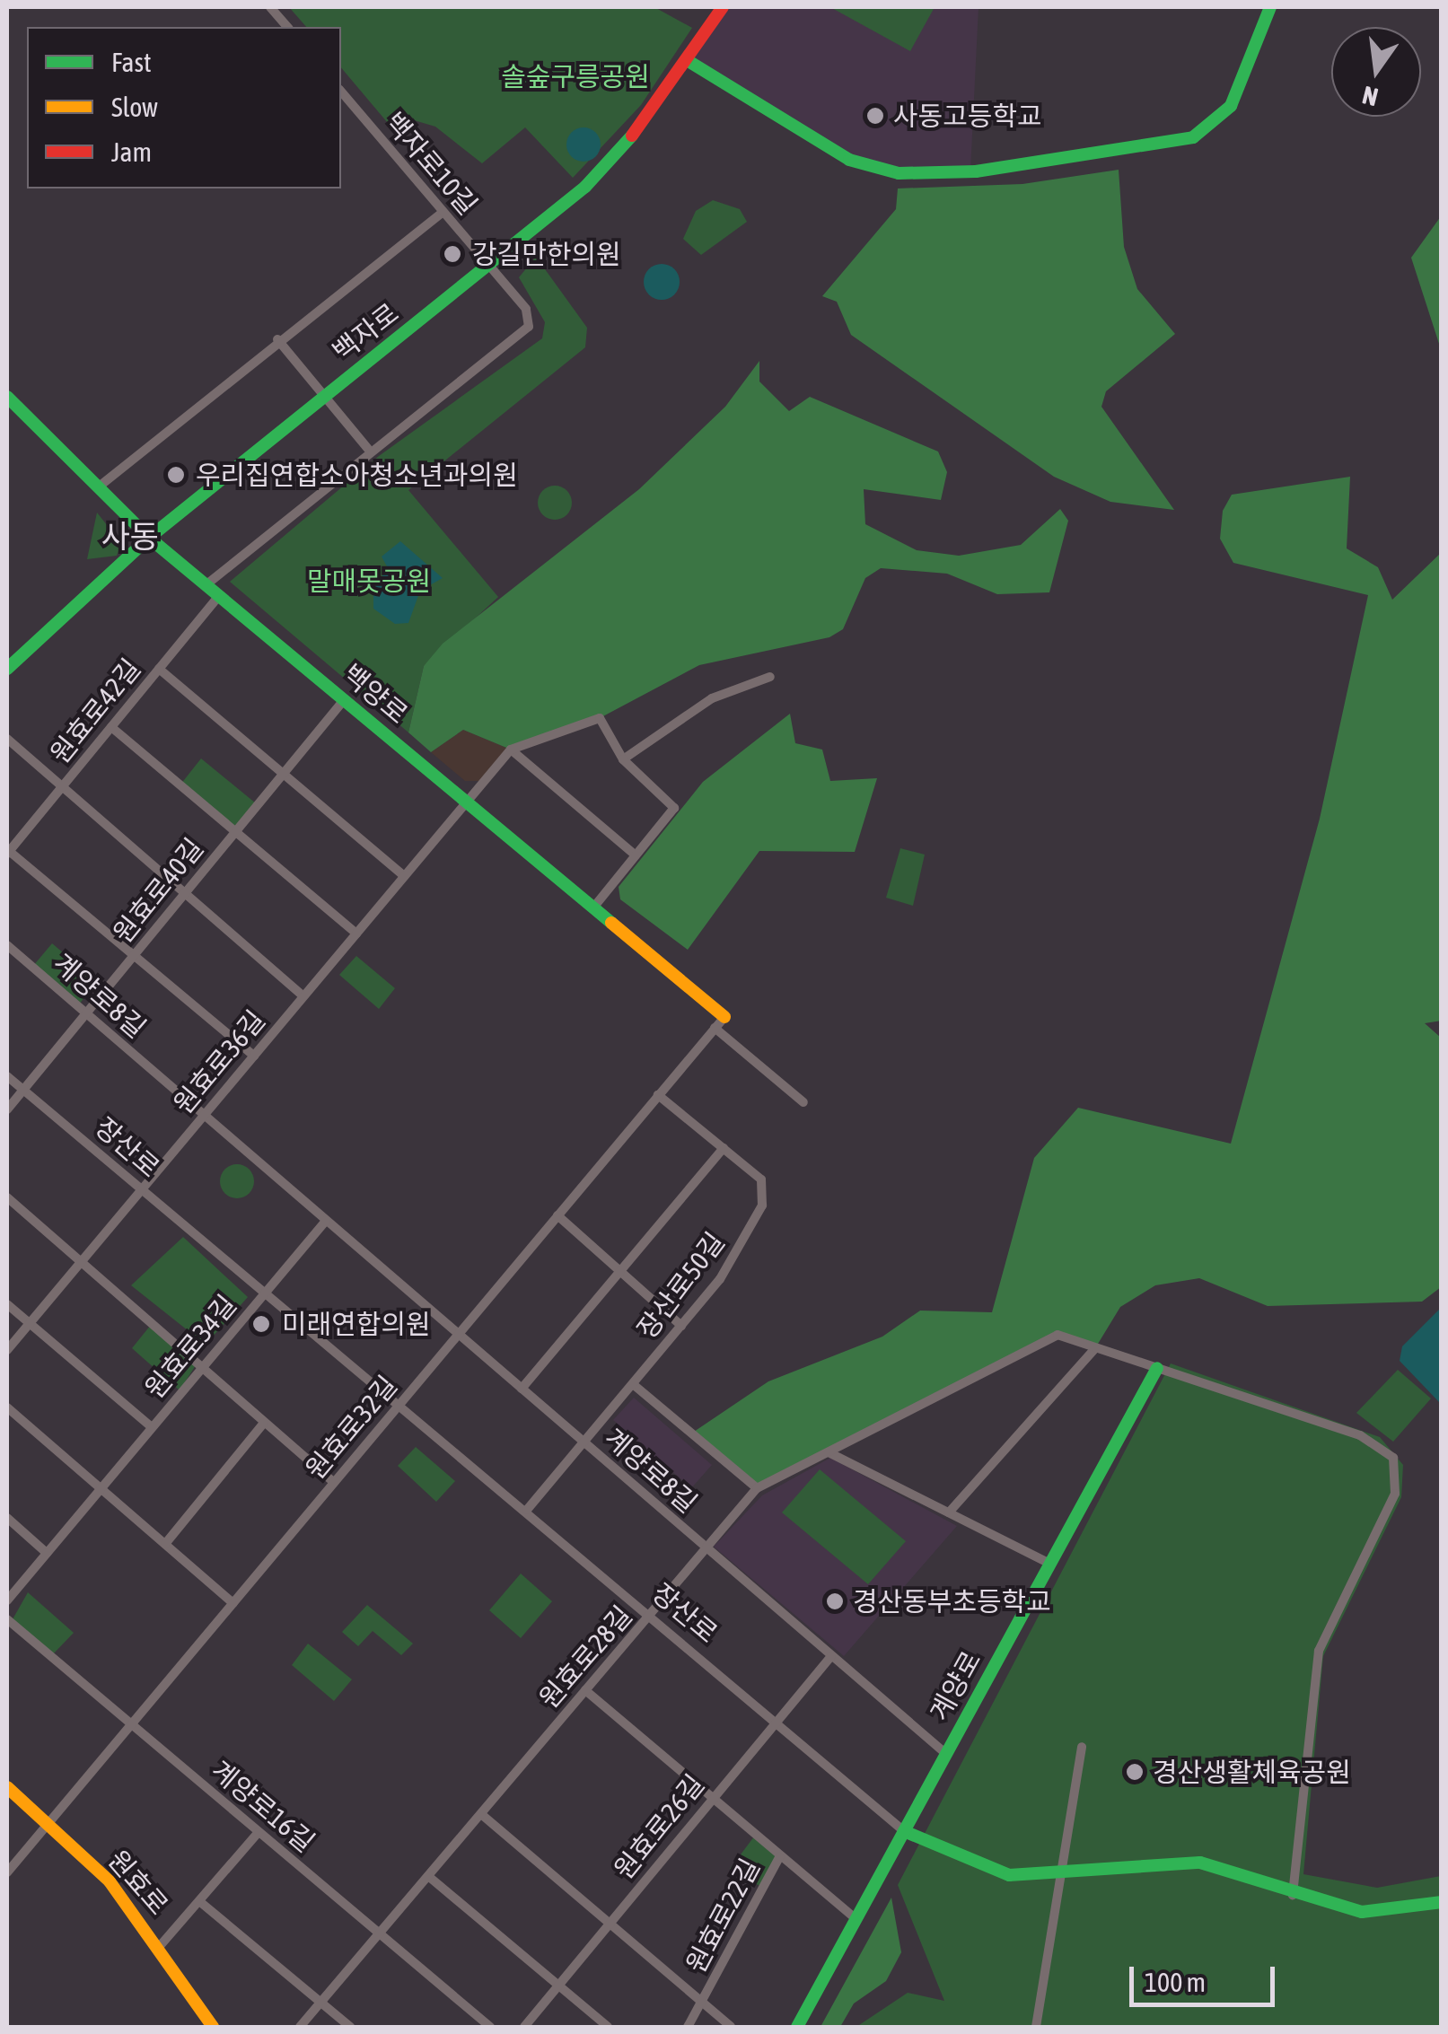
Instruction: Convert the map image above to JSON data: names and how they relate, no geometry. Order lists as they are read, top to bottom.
{
  "streets": {
    "street": [
      "백자로10길",
      "백자로",
      "백양로",
      "원효로42길",
      "원효로40길",
      "계양로8길",
      "원효로36길",
      "장산로",
      "장산로50길",
      "원효로34길",
      "원효로32길",
      "원효로28길",
      "계양로",
      "계양로16길",
      "원효로26길",
      "원효로",
      "원효로22길"
    ]
  },
  "crossings": [
    ["백자로10길", "백자로"],
    ["백자로", "백양로"],
    ["백양로", "원효로42길"],
    ["백양로", "원효로40길"],
    ["백양로", "원효로36길"],
    ["백양로", "원효로32길"],
    ["원효로40길", "계양로8길"],
    ["원효로40길", "장산로"],
    ["계양로8길", "원효로36길"],
    ["계양로8길", "장산로50길"],
    ["계양로8길", "원효로32길"],
    ["계양로8길", "원효로28길"],
    ["계양로8길", "계양로"],
    ["계양로8길", "원효로26길"],
    ["원효로36길", "장산로"],
    ["원효로36길", "원효로34길"],
    ["장산로", "장산로50길"],
    ["장산로", "원효로34길"],
    ["장산로", "원효로32길"],
    ["장산로", "원효로28길"],
    ["장산로", "계양로"],
    ["장산로", "원효로26길"],
    ["장산로50길", "원효로32길"],
    ["원효로32길", "계양로16길"],
    ["원효로32길", "원효로"],
    ["원효로28길", "계양로"],
    ["원효로28길", "계양로16길"],
    ["원효로28길", "원효로22길"],
    ["원효로26길", "원효로22길"]
  ],
  "districts": ["사동"],
  "parks": ["솔숲구릉공원", "말매못공원"],
  "places": [
    "사동고등학교",
    "강길만한의원",
    "우리집연합소아청소년과의원",
    "미래연합의원",
    "경산동부초등학교",
    "경산생활체육공원"
  ],
  "legend": ["Fast", "Slow", "Jam"],
  "scale_bar": "100 m",
  "north": "bottom"
}
